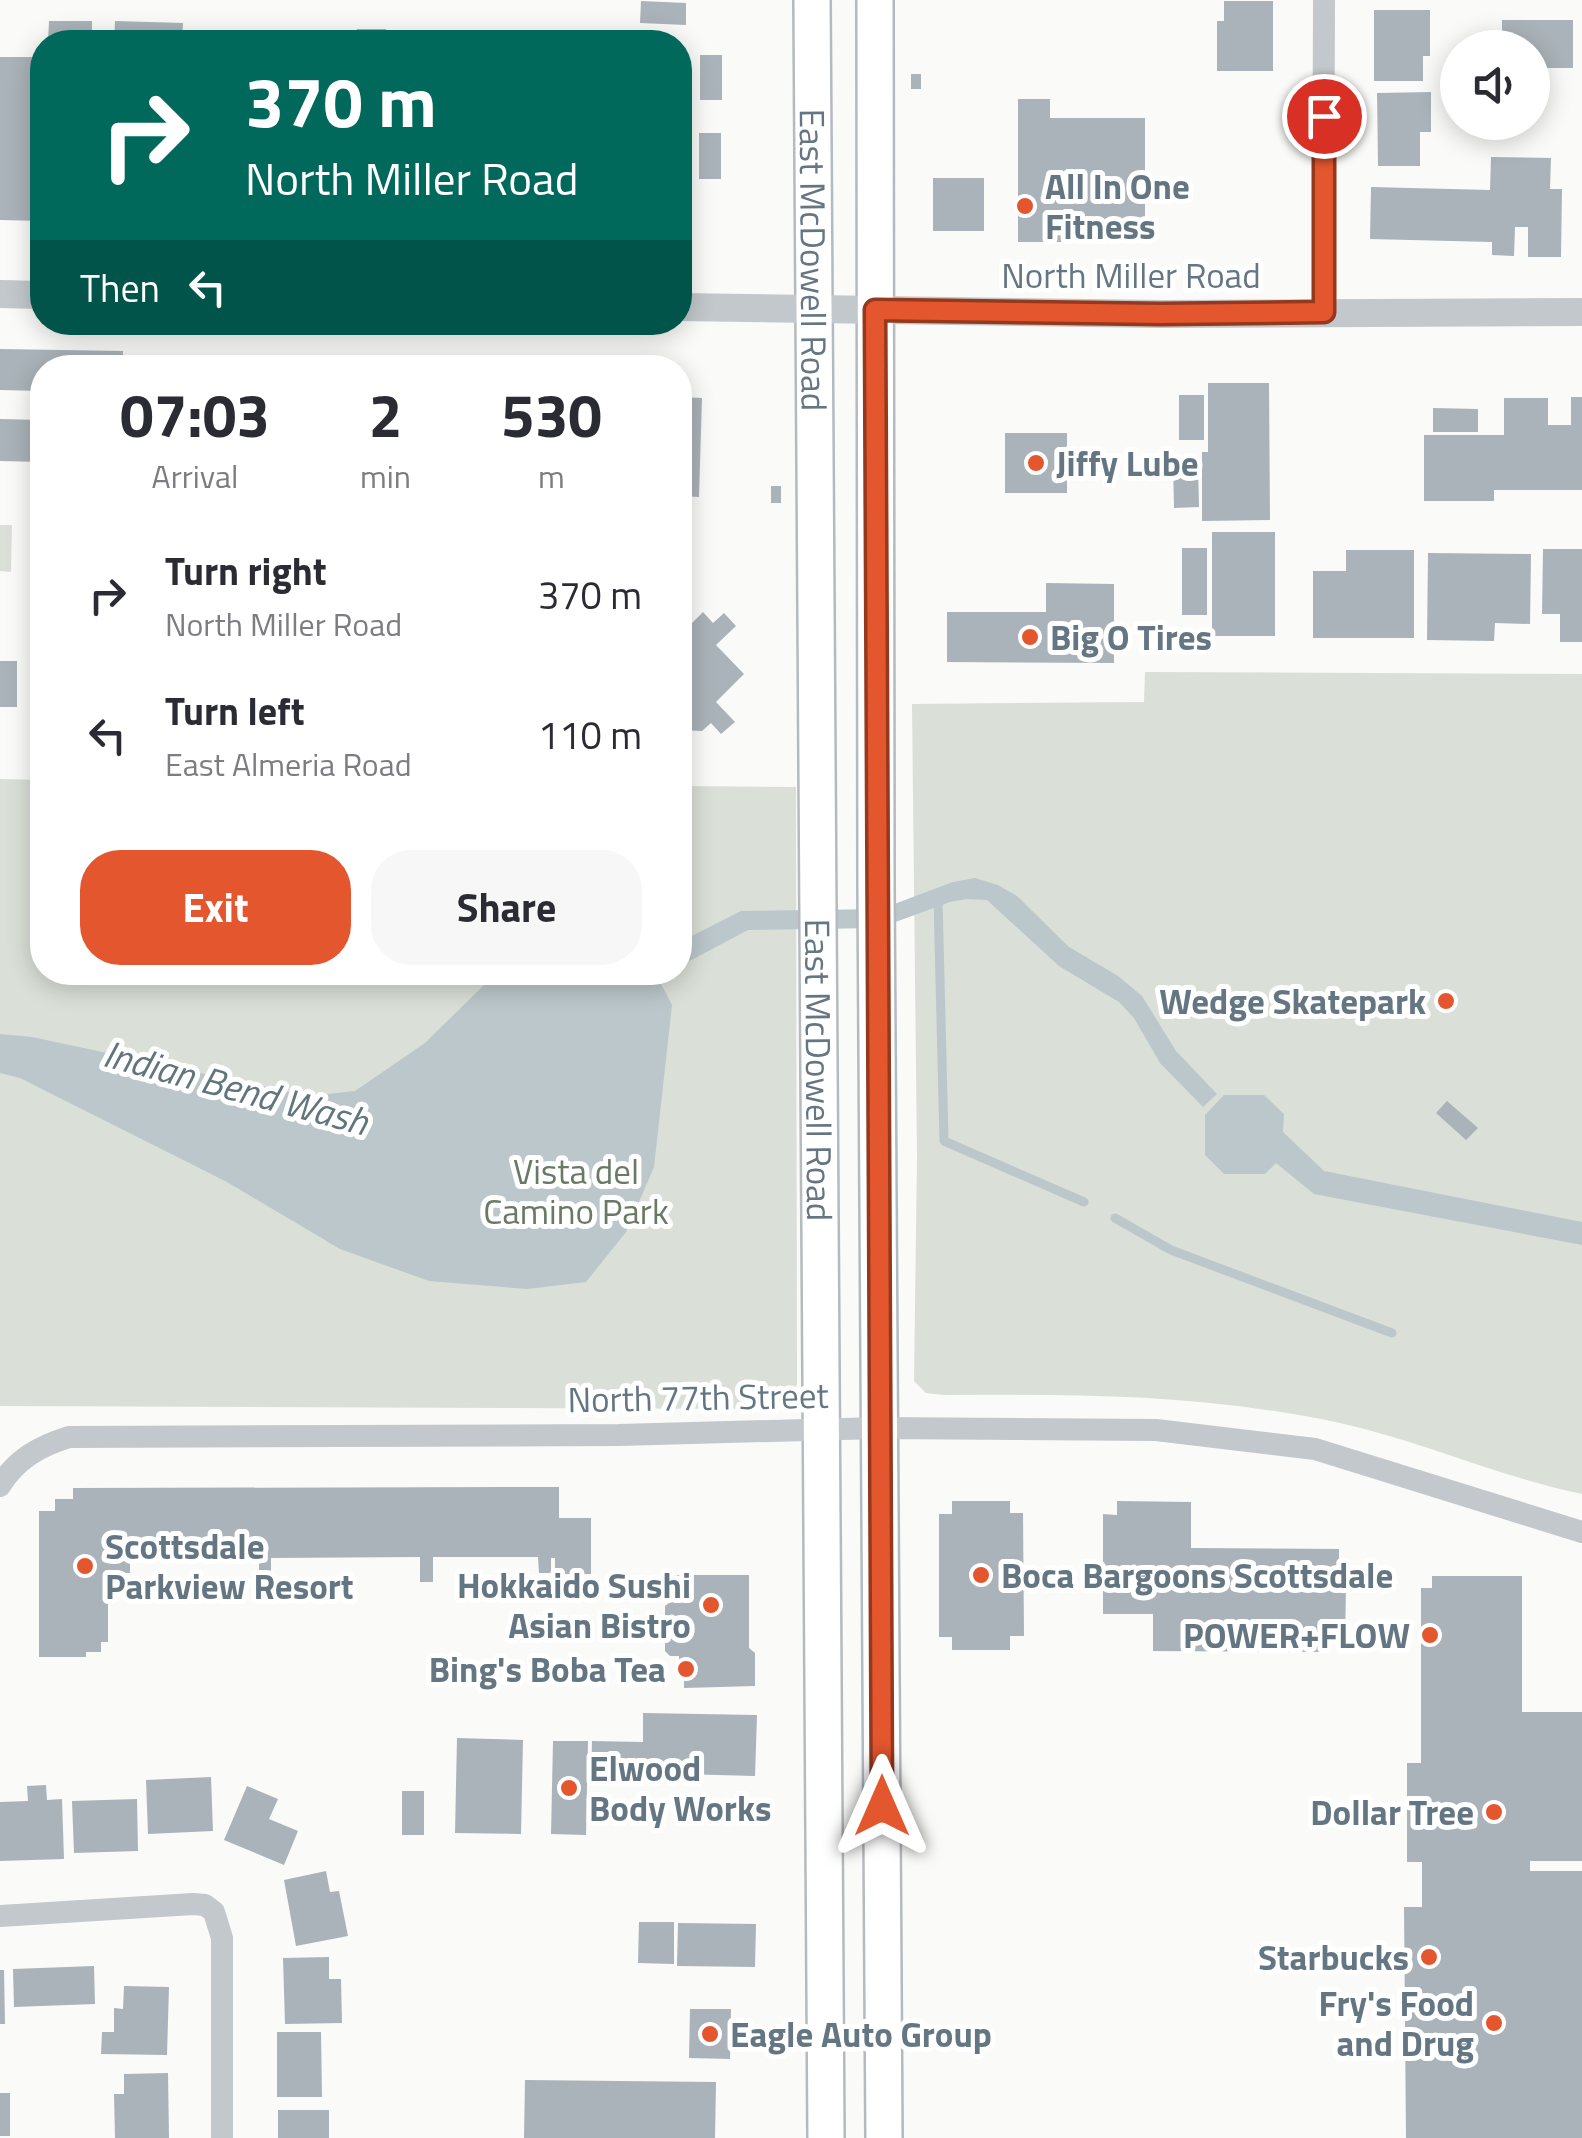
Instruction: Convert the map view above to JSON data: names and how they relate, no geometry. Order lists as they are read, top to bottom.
{
  "streets": {
    "main road": ["East McDowell Road"],
    "street": ["North Miller Road", "North 77th Street"]
  },
  "crossings": [
    ["East McDowell Road", "North Miller Road"],
    ["East McDowell Road", "North 77th Street"]
  ],
  "water": ["Indian Bend Wash"],
  "parks": ["Vista del Camino Park"],
  "places": [
    "All In One Fitness",
    "Jiffy Lube",
    "Big O Tires",
    "Wedge Skatepark",
    "Scottsdale Parkview Resort",
    "Boca Bargoons Scottsdale",
    "Hokkaido Sushi Asian Bistro",
    "POWER+FLOW",
    "Bing's Boba Tea",
    "Elwood Body Works",
    "Dollar Tree",
    "Starbucks",
    "Fry's Food and Drug",
    "Eagle Auto Group"
  ],
  "page": {
    "turn": ["370 m", "North Miller Road"],
    "then": "Then",
    "eta": [
      "07:03",
      "Arrival",
      "2",
      "min",
      "530",
      "m"
    ],
    "list": [
      {
        "name": "Turn right",
        "note": "North Miller Road",
        "value": "370 m"
      },
      {
        "name": "Turn left",
        "note": "East Almeria Road",
        "value": "110 m"
      }
    ],
    "buttons": ["Exit", "Share"]
  }
}
